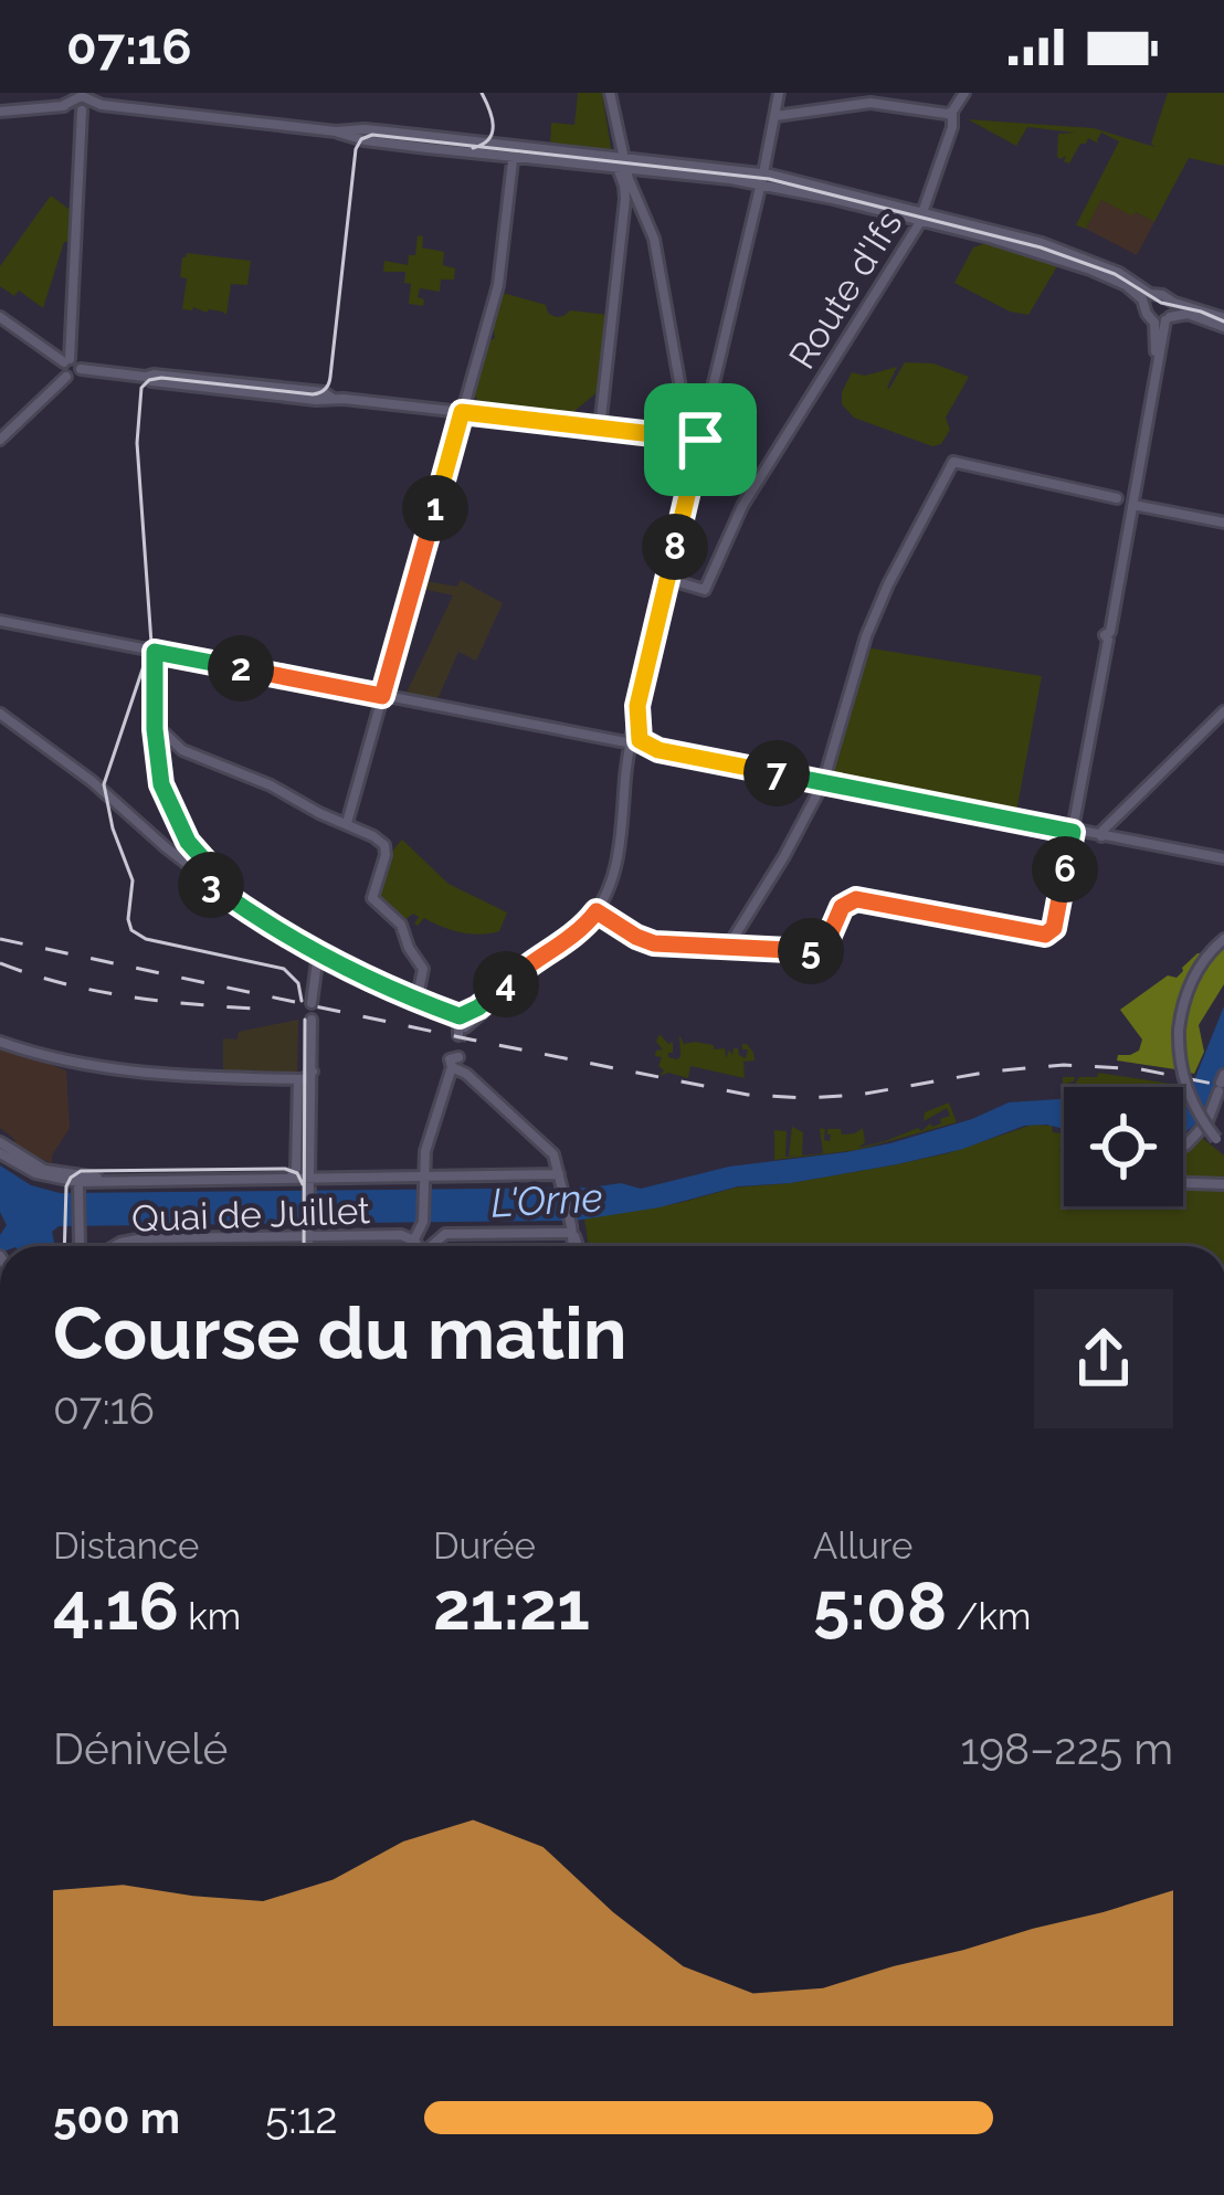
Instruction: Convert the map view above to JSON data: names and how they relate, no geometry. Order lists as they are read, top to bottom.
{
  "streets": {
    "main road": ["Route d'Ifs", "Quai de Juillet"]
  },
  "water": ["L'Orne"],
  "page": {
    "status": "07:16",
    "pins": [
      "1",
      "8",
      "2",
      "7",
      "6",
      "3",
      "5",
      "4"
    ],
    "heading": ["Course du matin", "07:16"],
    "stats": [
      ["Distance", "4.16 km"],
      ["Durée", "21:21"],
      ["Allure", "5:08 /km"]
    ],
    "chart": ["Dénivelé", "198–225 m"],
    "list": [
      {
        "name": "500 m",
        "note": "5:12"
      }
    ]
  }
}
